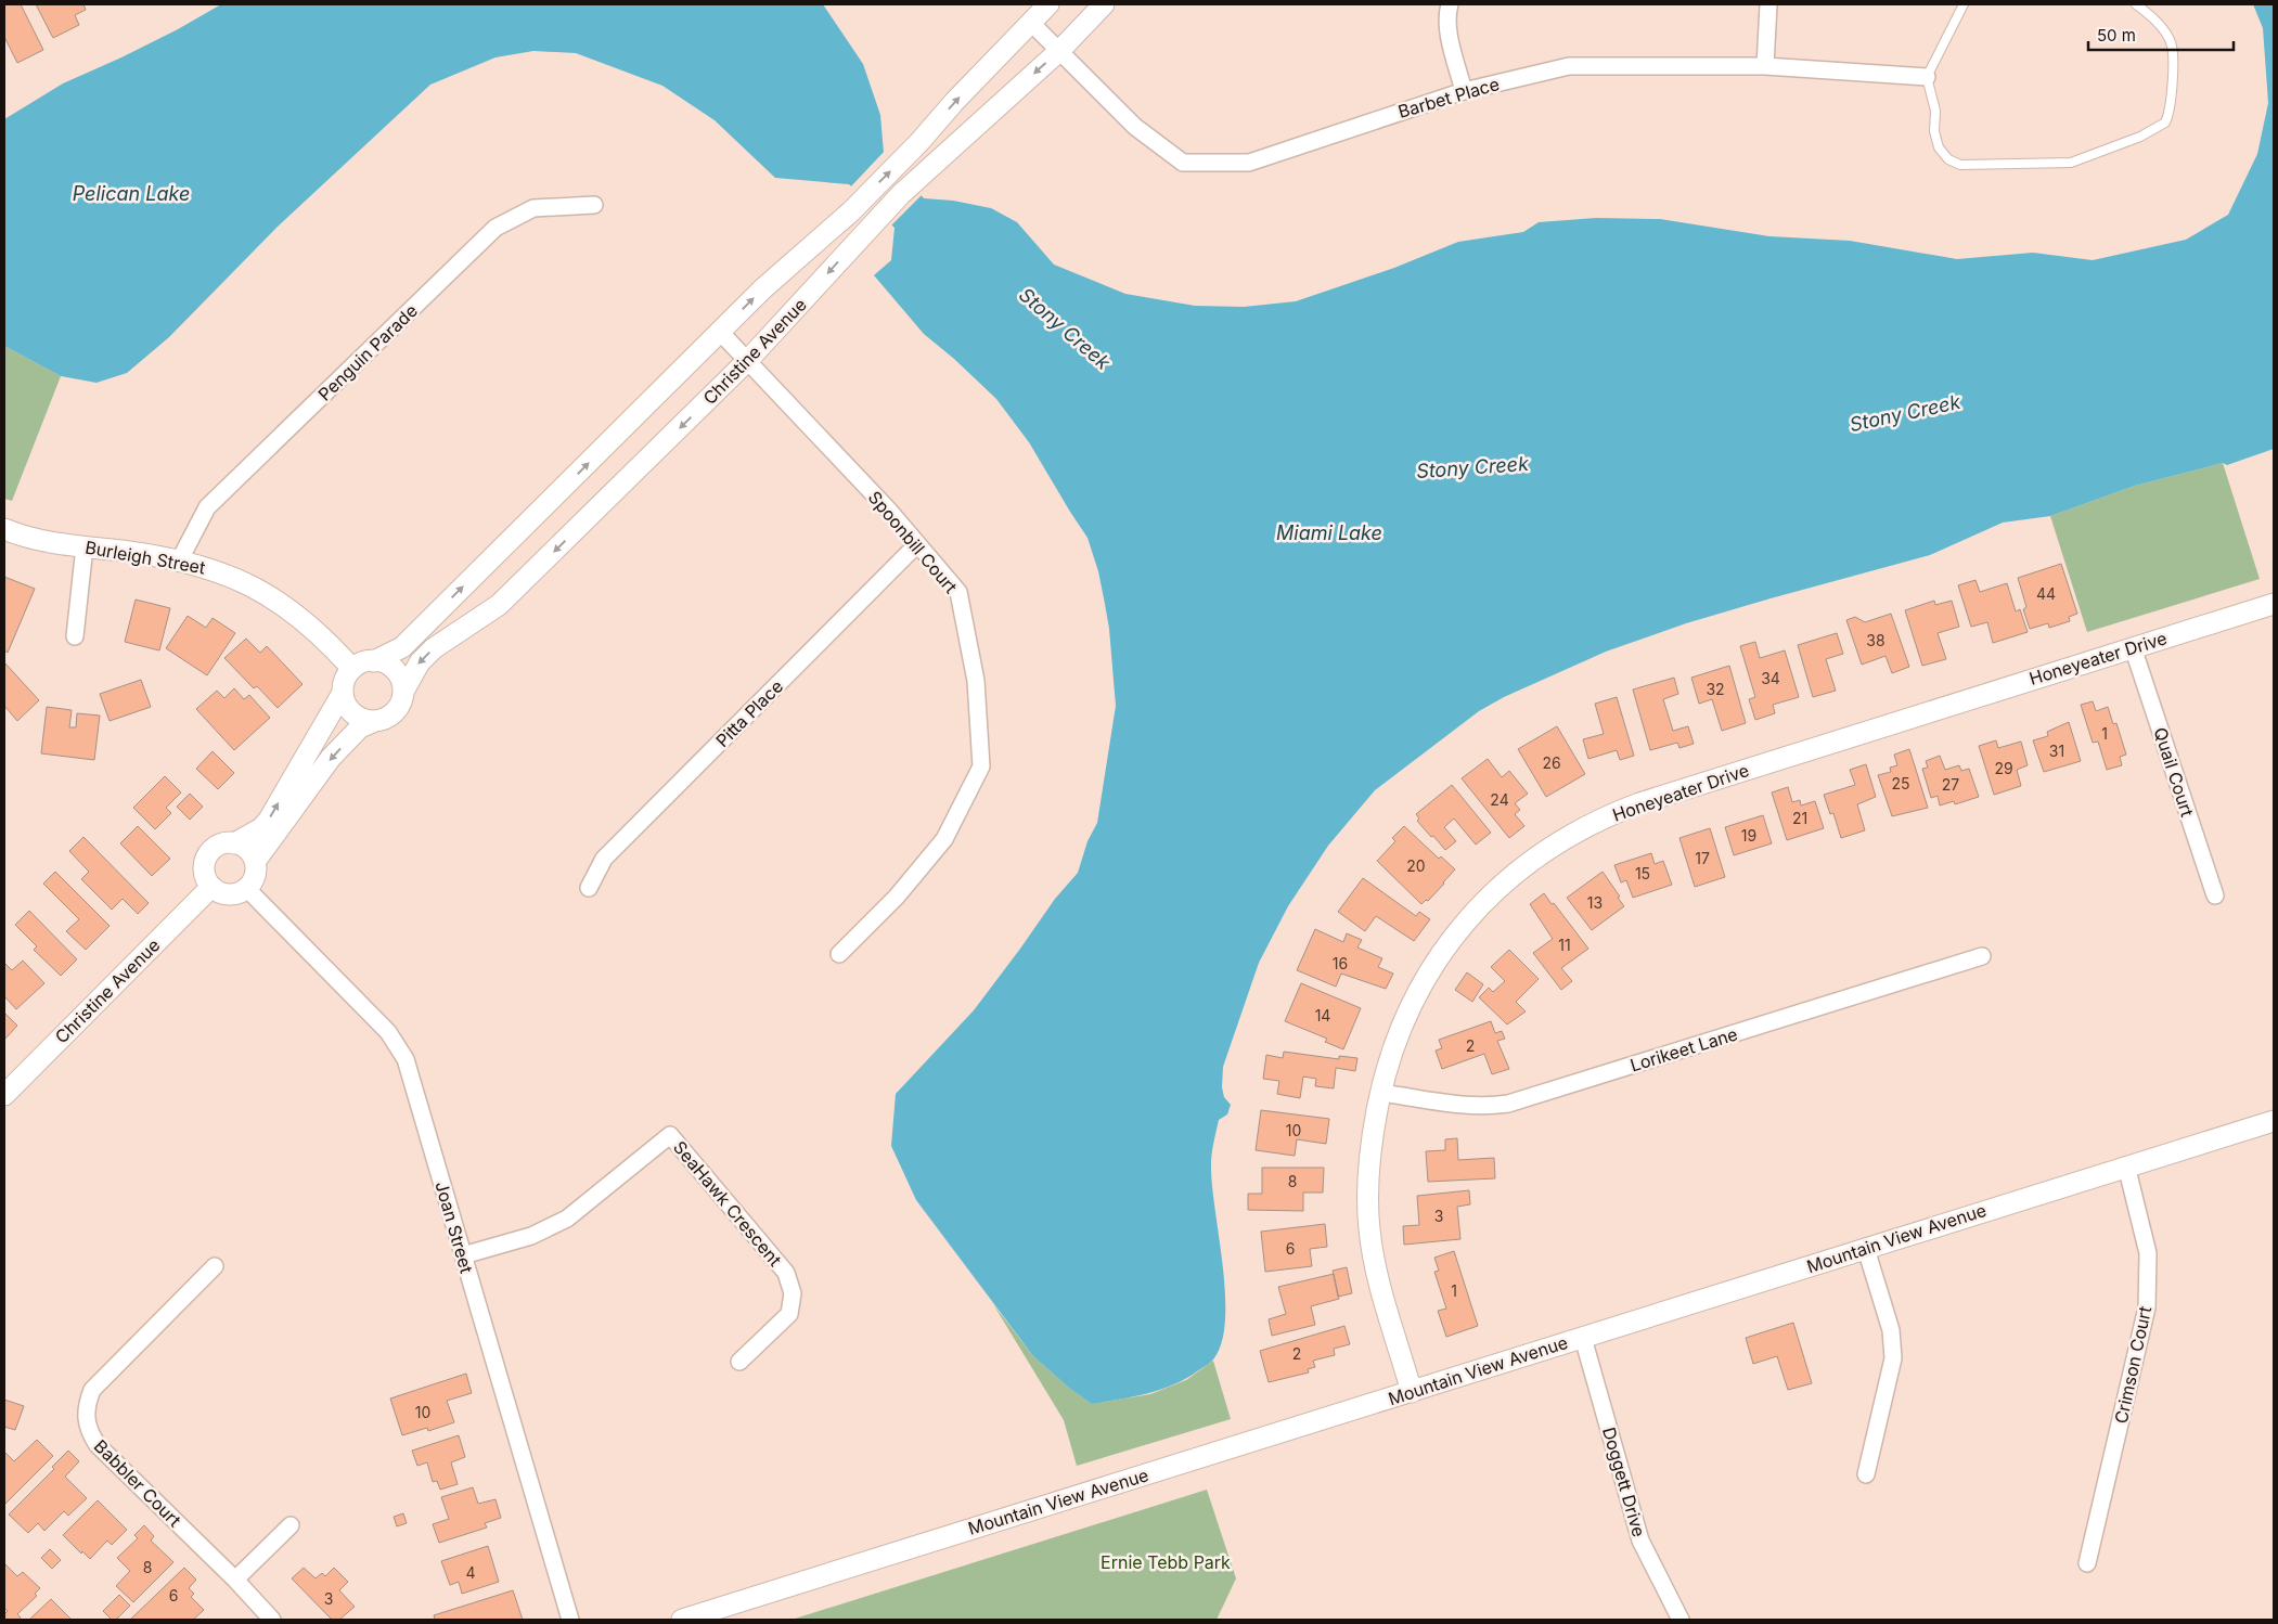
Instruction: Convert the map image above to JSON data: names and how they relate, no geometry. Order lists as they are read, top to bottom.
{
  "streets": {
    "street": [
      "Barbet Place",
      "Christine Avenue",
      "Penguin Parade",
      "Spoonbill Court",
      "Burleigh Street",
      "Honeyeater Drive",
      "Pitta Place",
      "Quail Court",
      "Lorikeet Lane",
      "SeaHawk Crescent",
      "Joan Street",
      "Mountain View Avenue",
      "Crimson Court",
      "Doggett Drive",
      "Babbler Court"
    ]
  },
  "crossings": [
    ["Barbet Place", "Christine Avenue"],
    ["Christine Avenue", "Spoonbill Court"],
    ["Christine Avenue", "Burleigh Street"],
    ["Christine Avenue", "Joan Street"],
    ["Penguin Parade", "Burleigh Street"],
    ["Spoonbill Court", "Pitta Place"],
    ["Honeyeater Drive", "Quail Court"],
    ["Honeyeater Drive", "Lorikeet Lane"],
    ["Honeyeater Drive", "Mountain View Avenue"],
    ["SeaHawk Crescent", "Joan Street"],
    ["Mountain View Avenue", "Crimson Court"],
    ["Mountain View Avenue", "Doggett Drive"]
  ],
  "water": ["Pelican Lake", "Stony Creek", "Miami Lake"],
  "parks": ["Ernie Tebb Park"],
  "house_numbers": [
    "44",
    "38",
    "34",
    "32",
    "1",
    "31",
    "26",
    "29",
    "25",
    "27",
    "24",
    "21",
    "19",
    "17",
    "20",
    "15",
    "13",
    "11",
    "16",
    "14",
    "2",
    "10",
    "8",
    "3",
    "6",
    "1",
    "2",
    "10",
    "8",
    "4",
    "6",
    "3"
  ],
  "scale_bar": "50 m"
}
